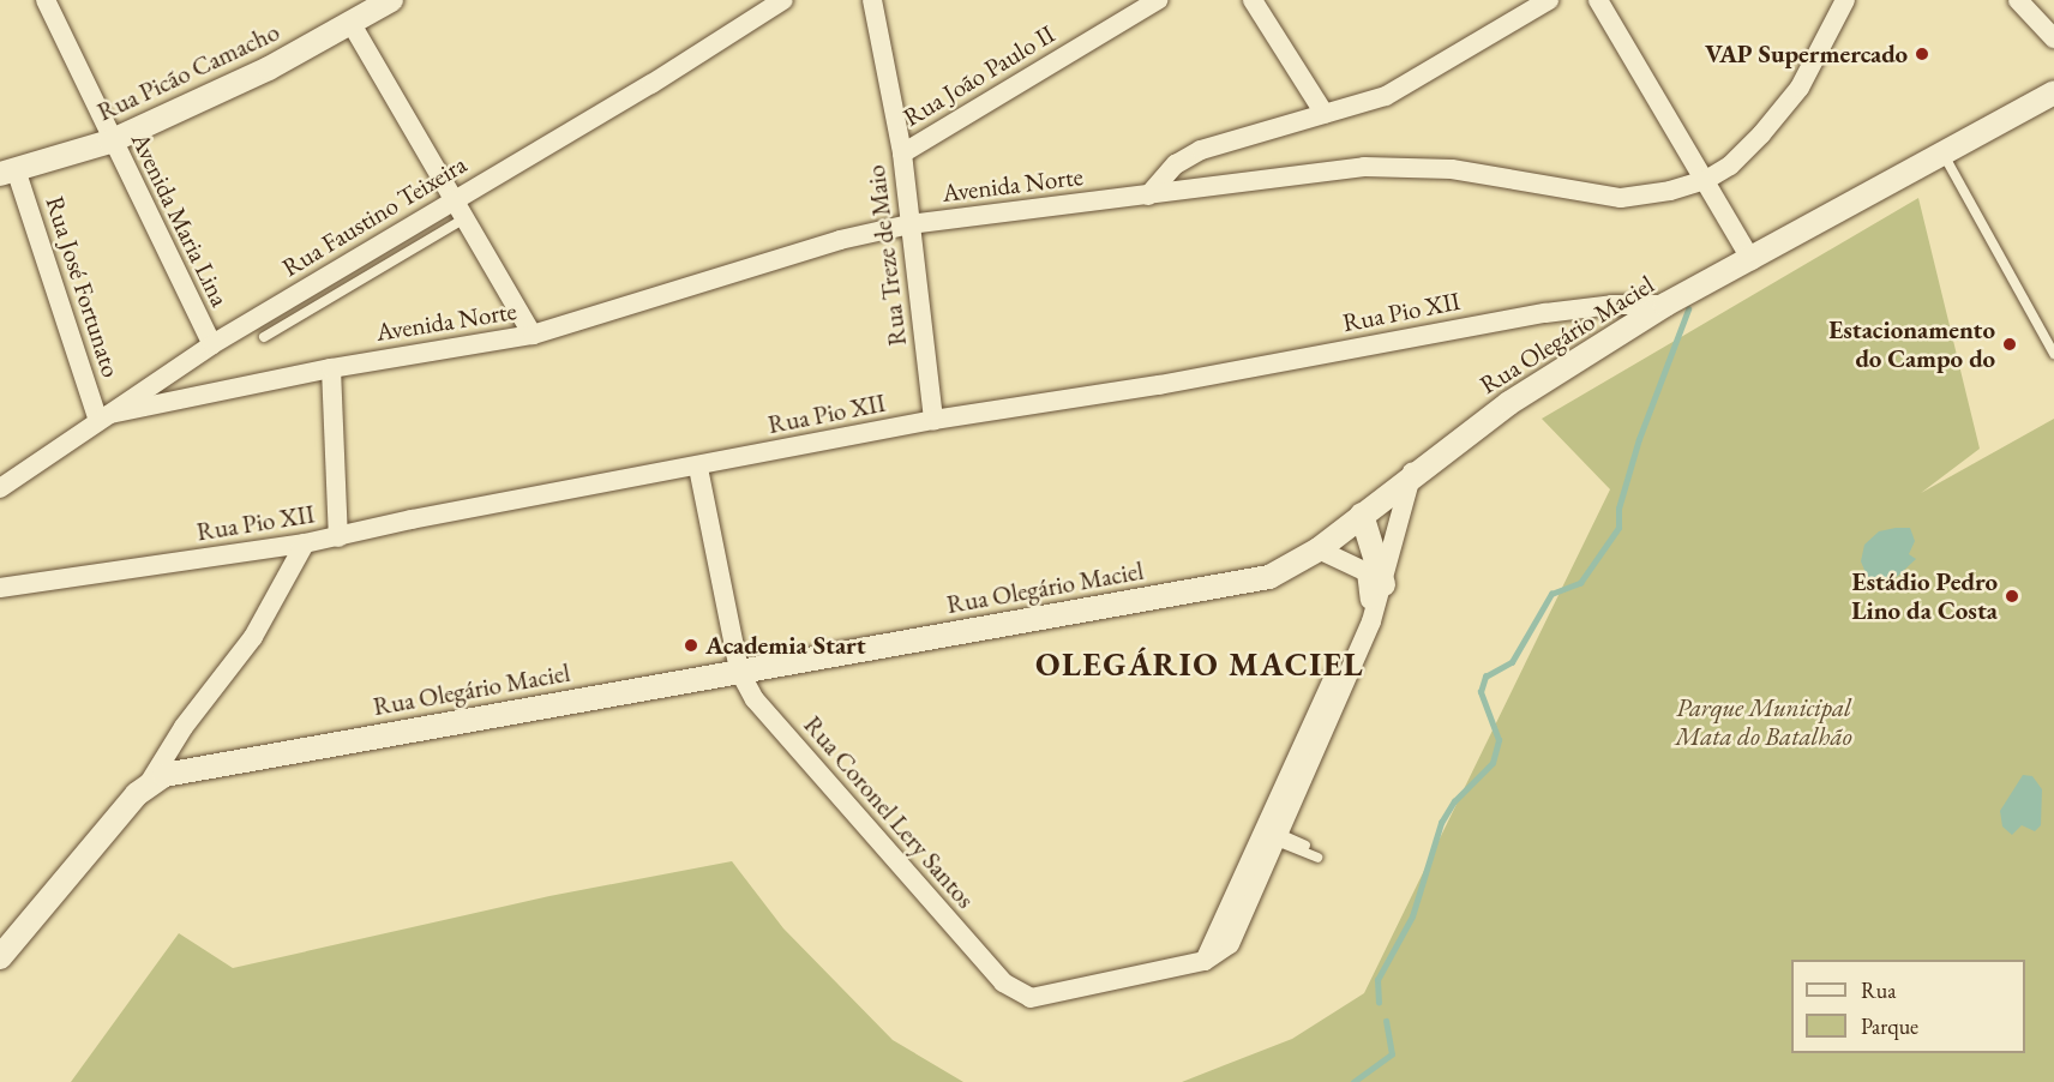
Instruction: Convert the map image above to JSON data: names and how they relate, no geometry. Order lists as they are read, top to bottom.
{
  "streets": {
    "street": [
      "Rua Picão Camacho",
      "Rua João Paulo II",
      "Avenida Norte",
      "Rua Faustino Teixeira",
      "Avenida Maria Lina",
      "Rua Treze de Maio",
      "Rua José Fortunato",
      "Rua Pio XII",
      "Rua Olegário Maciel",
      "Rua Coronel Lery Santos"
    ]
  },
  "crossings": [
    ["Rua Picão Camacho", "Avenida Maria Lina"],
    ["Rua Picão Camacho", "Rua José Fortunato"],
    ["Rua João Paulo II", "Rua Treze de Maio"],
    ["Avenida Norte", "Rua Faustino Teixeira"],
    ["Avenida Norte", "Rua Treze de Maio"],
    ["Avenida Norte", "Rua José Fortunato"],
    ["Rua Faustino Teixeira", "Avenida Maria Lina"],
    ["Rua Faustino Teixeira", "Rua José Fortunato"],
    ["Rua Treze de Maio", "Rua Pio XII"],
    ["Rua Pio XII", "Rua Olegário Maciel"],
    ["Rua Pio XII", "Rua Coronel Lery Santos"],
    ["Rua Olegário Maciel", "Rua Coronel Lery Santos"]
  ],
  "districts": ["OLEGÁRIO MACIEL"],
  "parks": ["Parque Municipal Mata do Batalhão"],
  "places": [
    "VAP Supermercado",
    "Estacionamento do Campo do",
    "Estádio Pedro Lino da Costa",
    "Academia Start"
  ],
  "legend": ["Rua", "Parque"]
}
